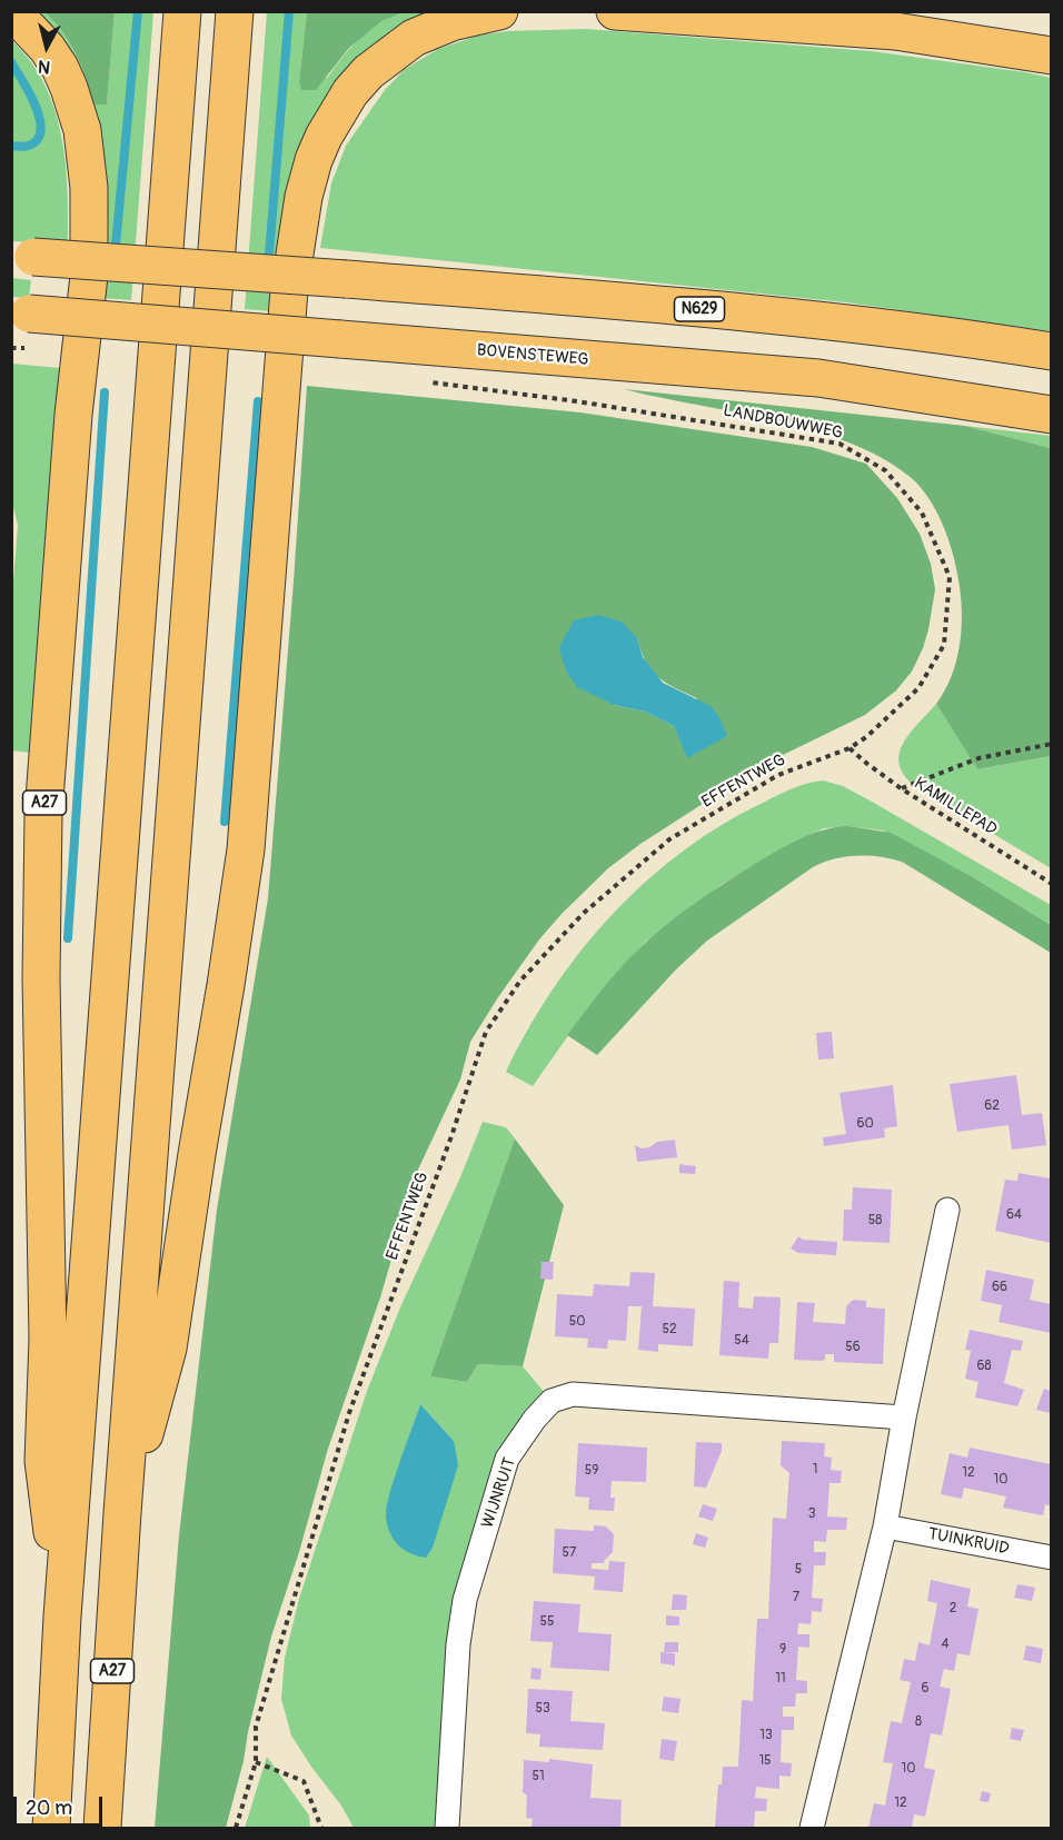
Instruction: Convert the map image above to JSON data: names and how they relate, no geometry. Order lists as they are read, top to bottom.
{
  "streets": {
    "main road": ["N629", "BOVENSTEWEG", "A27"],
    "street": ["WIJNRUIT", "TUINKRUID"],
    "path": ["LANDBOUWWEG", "EFFENTWEG", "KAMILLEPAD"]
  },
  "crossings": [
    ["LANDBOUWWEG", "EFFENTWEG"],
    ["LANDBOUWWEG", "KAMILLEPAD"],
    ["EFFENTWEG", "KAMILLEPAD"]
  ],
  "house_numbers": [
    "62",
    "60",
    "64",
    "58",
    "66",
    "50",
    "52",
    "54",
    "56",
    "68",
    "1",
    "59",
    "12",
    "10",
    "3",
    "57",
    "5",
    "7",
    "2",
    "55",
    "4",
    "9",
    "11",
    "6",
    "53",
    "8",
    "13",
    "15",
    "10",
    "51",
    "12"
  ],
  "scale_bar": "20 m",
  "north": "bottom"
}
